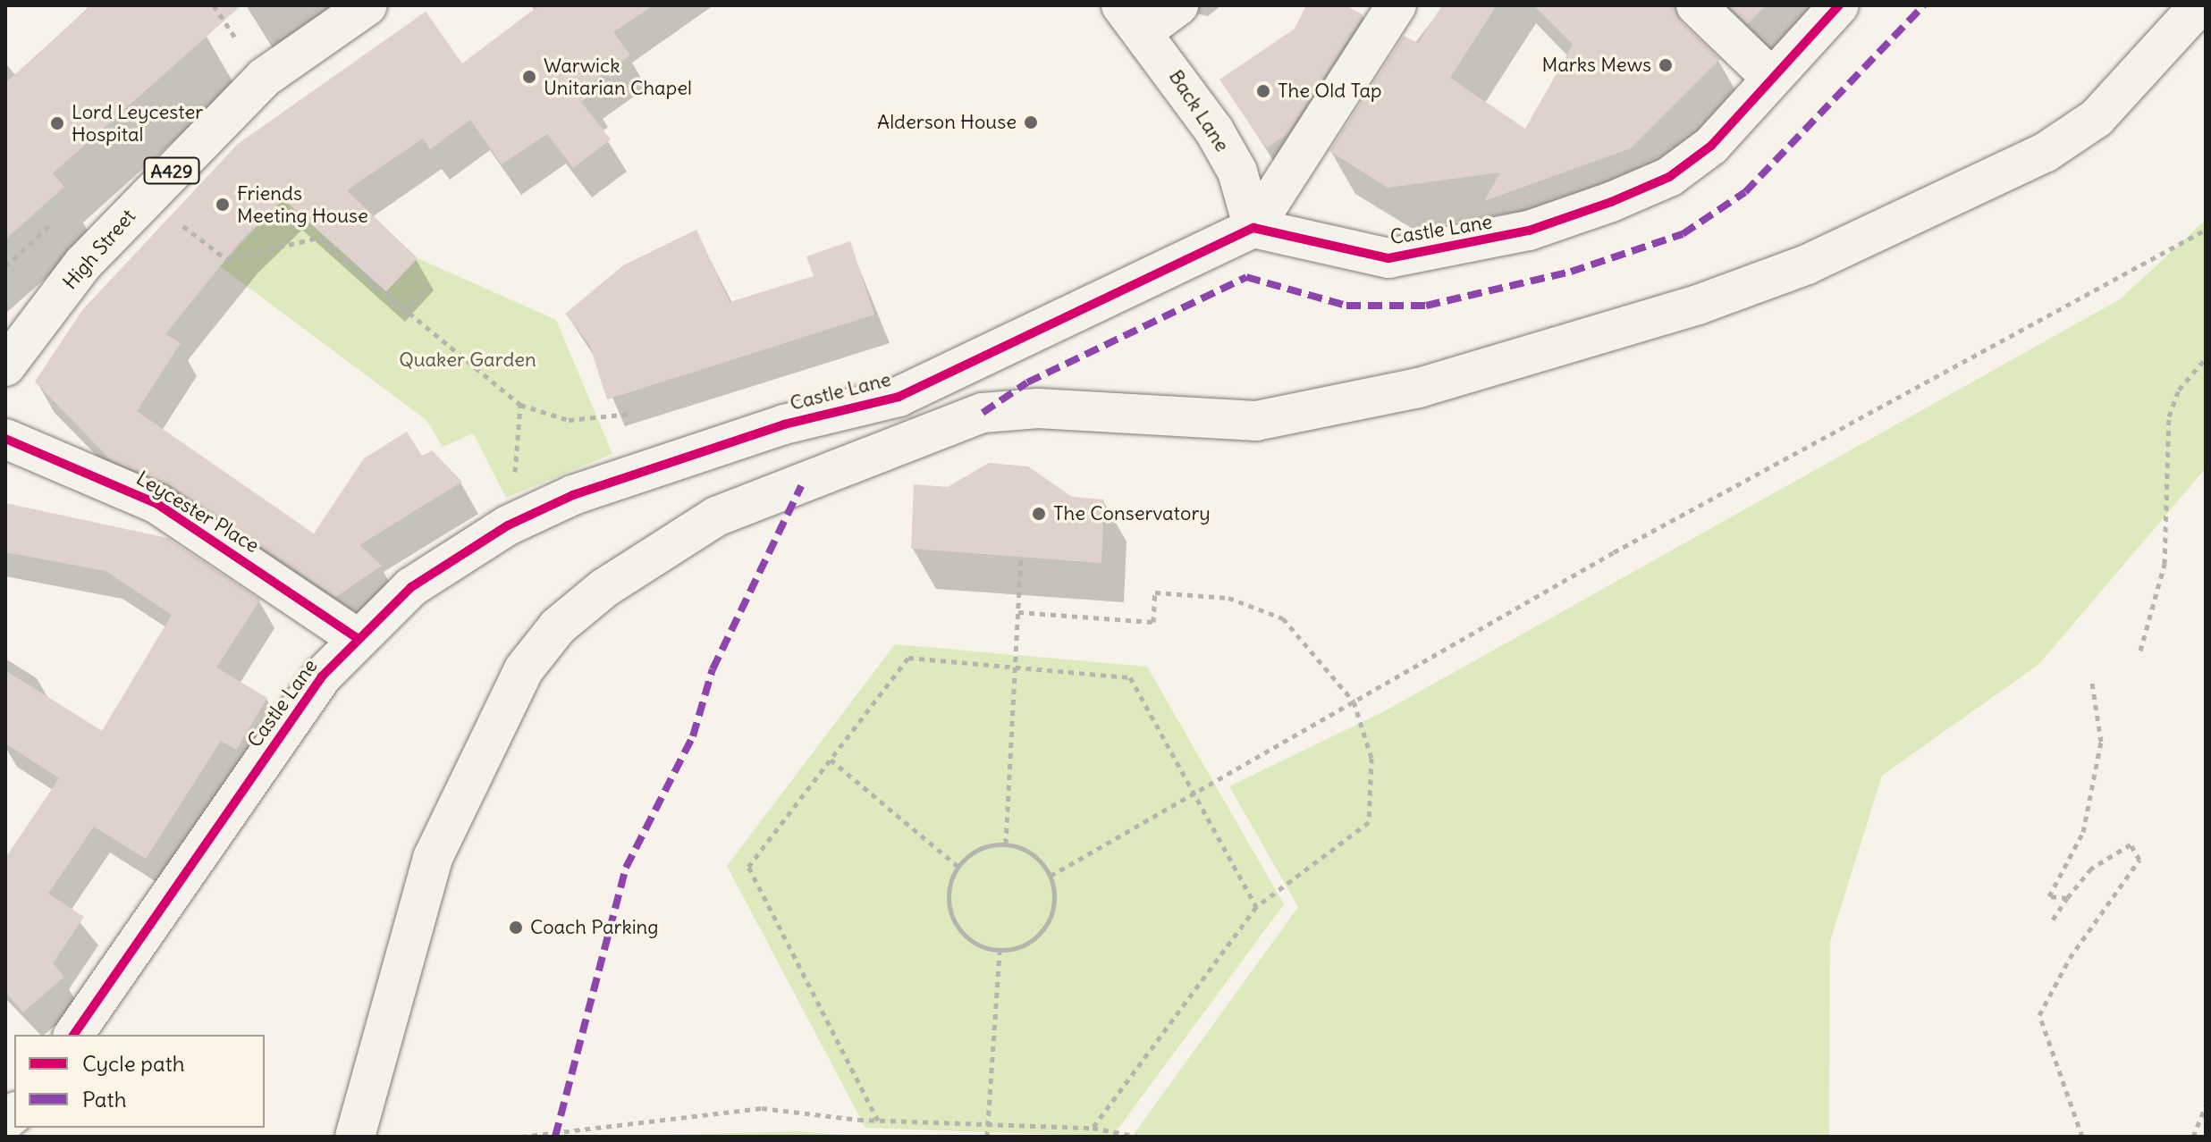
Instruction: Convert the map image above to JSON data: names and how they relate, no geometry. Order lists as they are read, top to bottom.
{
  "streets": {
    "street": [
      "Back Lane",
      "A429",
      "Castle Lane",
      "High Street",
      "Leycester Place"
    ]
  },
  "crossings": [
    ["Back Lane", "Castle Lane"],
    ["Castle Lane", "Leycester Place"]
  ],
  "parks": ["Quaker Garden"],
  "places": [
    "Marks Mews",
    "Warwick Unitarian Chapel",
    "The Old Tap",
    "Alderson House",
    "Lord Leycester Hospital",
    "Friends Meeting House",
    "The Conservatory",
    "Coach Parking"
  ],
  "legend": ["Cycle path", "Path"]
}
